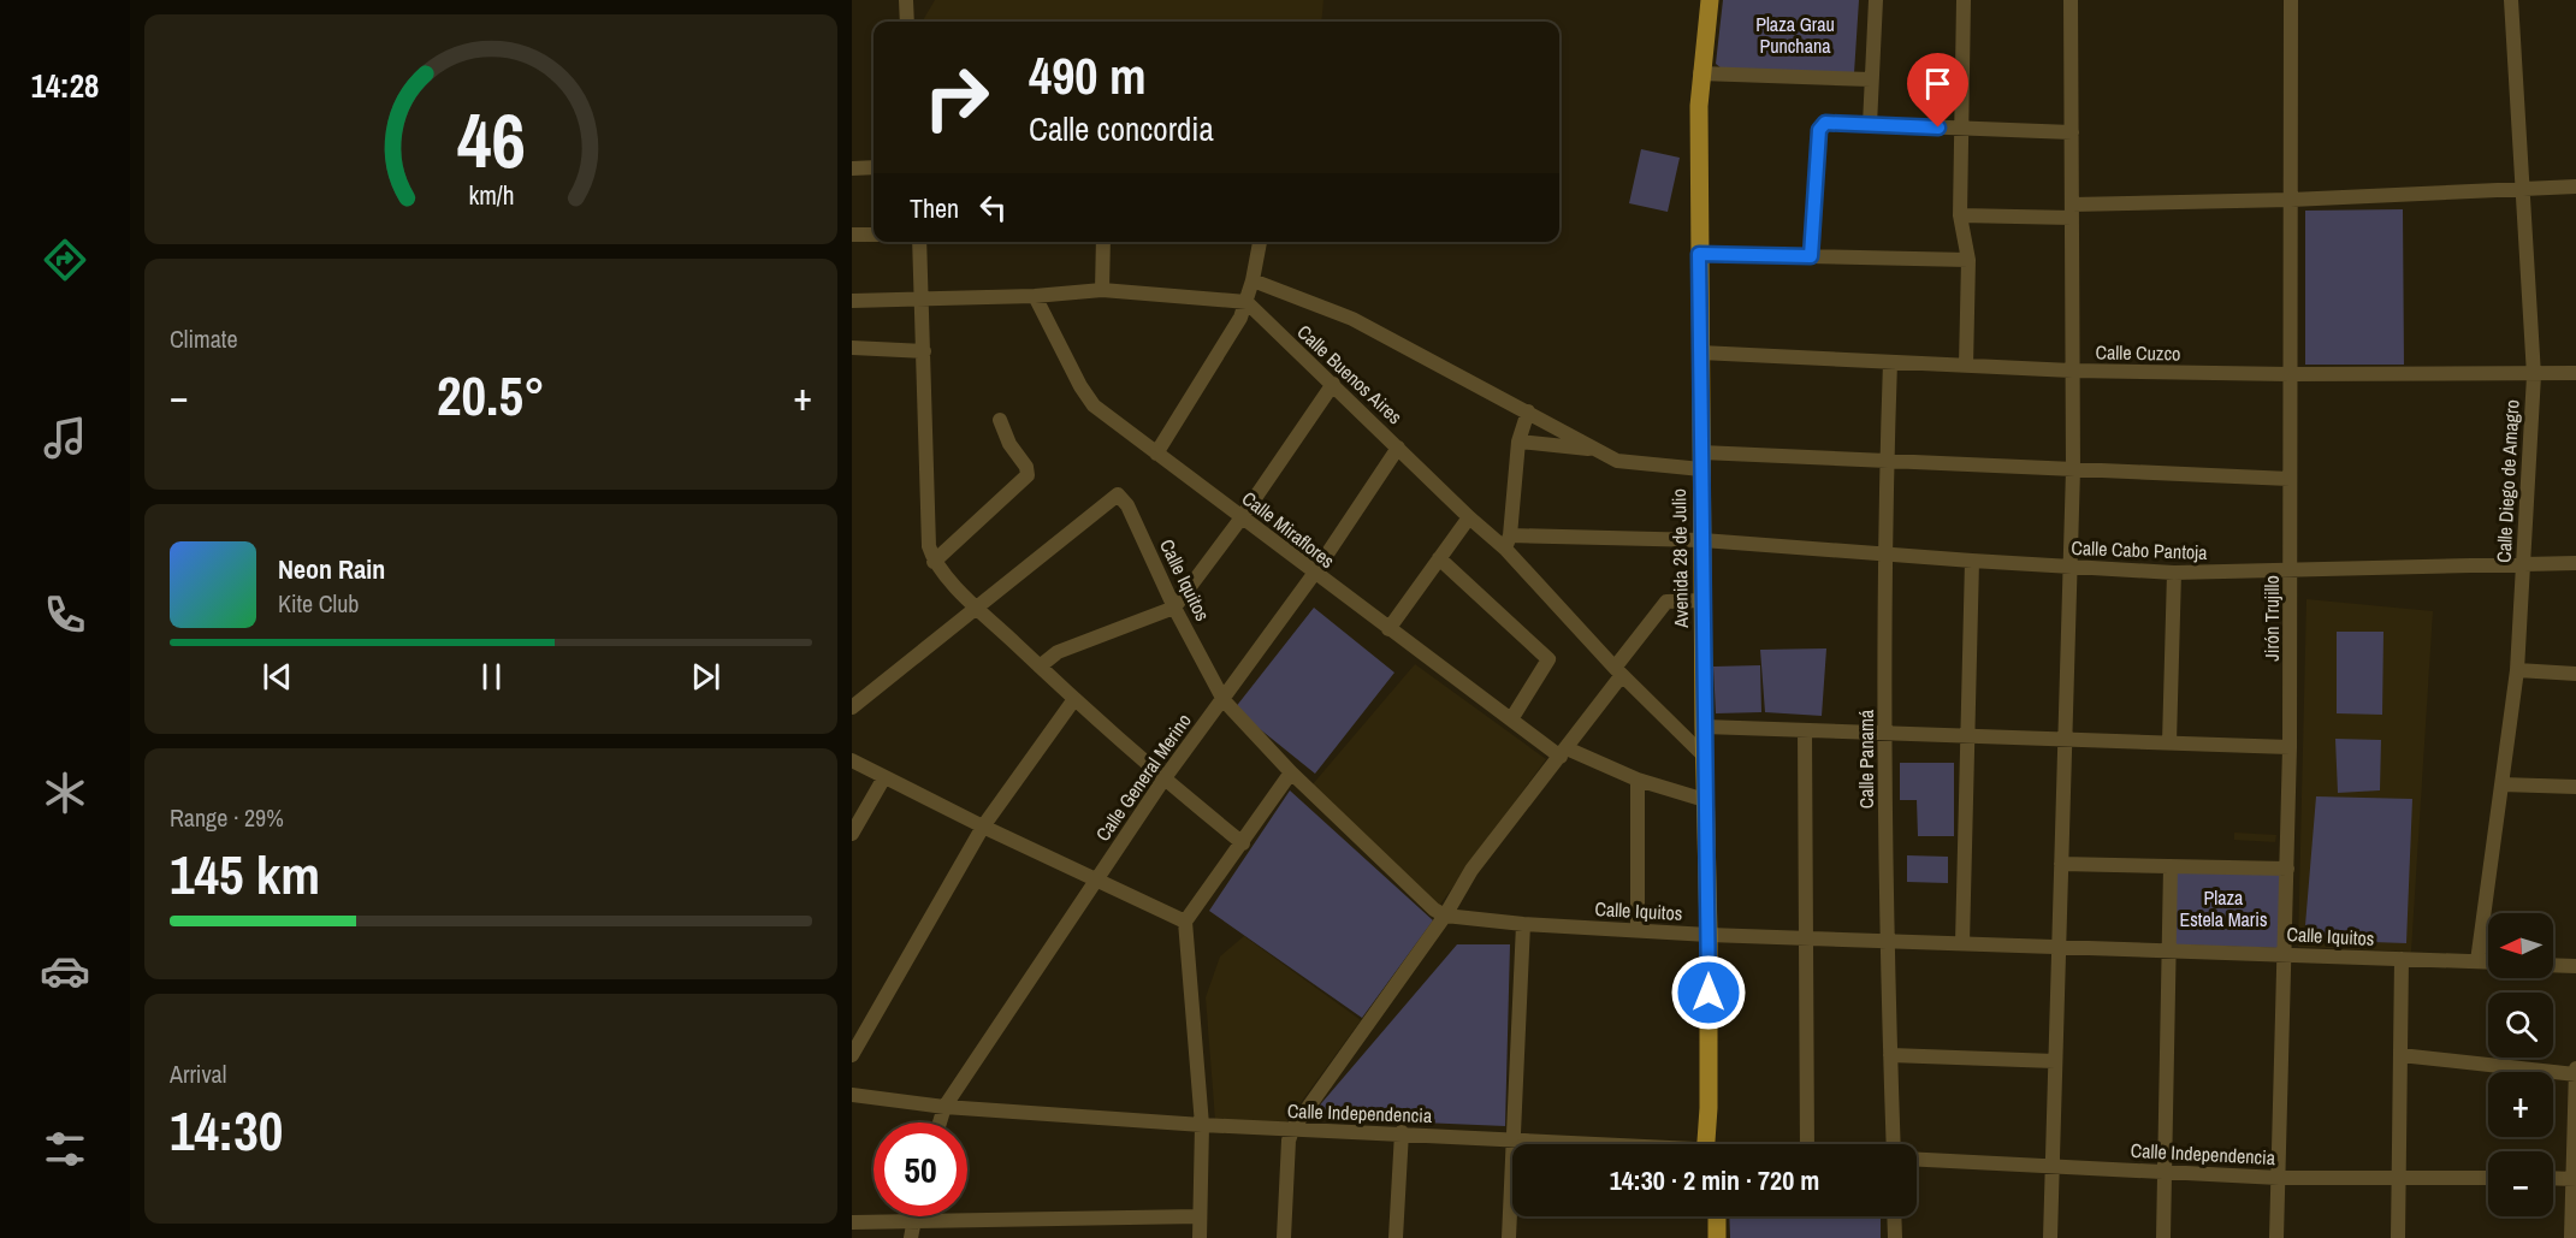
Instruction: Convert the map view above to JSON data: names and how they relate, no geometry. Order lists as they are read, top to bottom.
{
  "streets": {
    "main road": ["Avenida 28 de Julio"],
    "street": [
      "Calle Cuzco",
      "Calle Buenos Aires",
      "Calle Diego de Amagro",
      "Calle Miraflores",
      "Calle Cabo Pantoja",
      "Calle Iquitos",
      "Jirón Trujillo",
      "Calle Panamá",
      "Calle General Merino",
      "Calle Independencia"
    ]
  },
  "crossings": [
    ["Calle Cuzco", "Calle Diego de Amagro"],
    ["Calle Cuzco", "Avenida 28 de Julio"],
    ["Calle Cuzco", "Jirón Trujillo"],
    ["Calle Cuzco", "Calle Panamá"],
    ["Calle Buenos Aires", "Calle Cabo Pantoja"],
    ["Calle Buenos Aires", "Avenida 28 de Julio"],
    ["Calle Buenos Aires", "Calle General Merino"],
    ["Calle Diego de Amagro", "Calle Cabo Pantoja"],
    ["Calle Diego de Amagro", "Calle Iquitos"],
    ["Calle Miraflores", "Avenida 28 de Julio"],
    ["Calle Miraflores", "Calle General Merino"],
    ["Calle Cabo Pantoja", "Avenida 28 de Julio"],
    ["Calle Cabo Pantoja", "Jirón Trujillo"],
    ["Calle Cabo Pantoja", "Calle Panamá"],
    ["Avenida 28 de Julio", "Calle Iquitos"],
    ["Calle Iquitos", "Jirón Trujillo"],
    ["Calle Iquitos", "Calle Panamá"],
    ["Calle Iquitos", "Calle General Merino"],
    ["Jirón Trujillo", "Calle Independencia"],
    ["Calle General Merino", "Calle Independencia"]
  ],
  "parks": ["Plaza Grau Punchana", "Plaza Estela Maris"],
  "north": "left",
  "page": {
    "tabs": "14:28",
    "turn": ["490 m", "Calle concordia"],
    "then": "Then",
    "tile": [
      "Climate",
      ["Range · 29%", "145 km"],
      ["Arrival", "14:30"]
    ],
    "heat": ["−", "20.5°", "+"],
    "song": ["Neon Rain", "Kite Club"],
    "map_buttons": ["+", "−"],
    "limit": "50",
    "trip": "14:30 · 2 min · 720 m",
    "gauge": ["46", "km/h"]
  }
}
